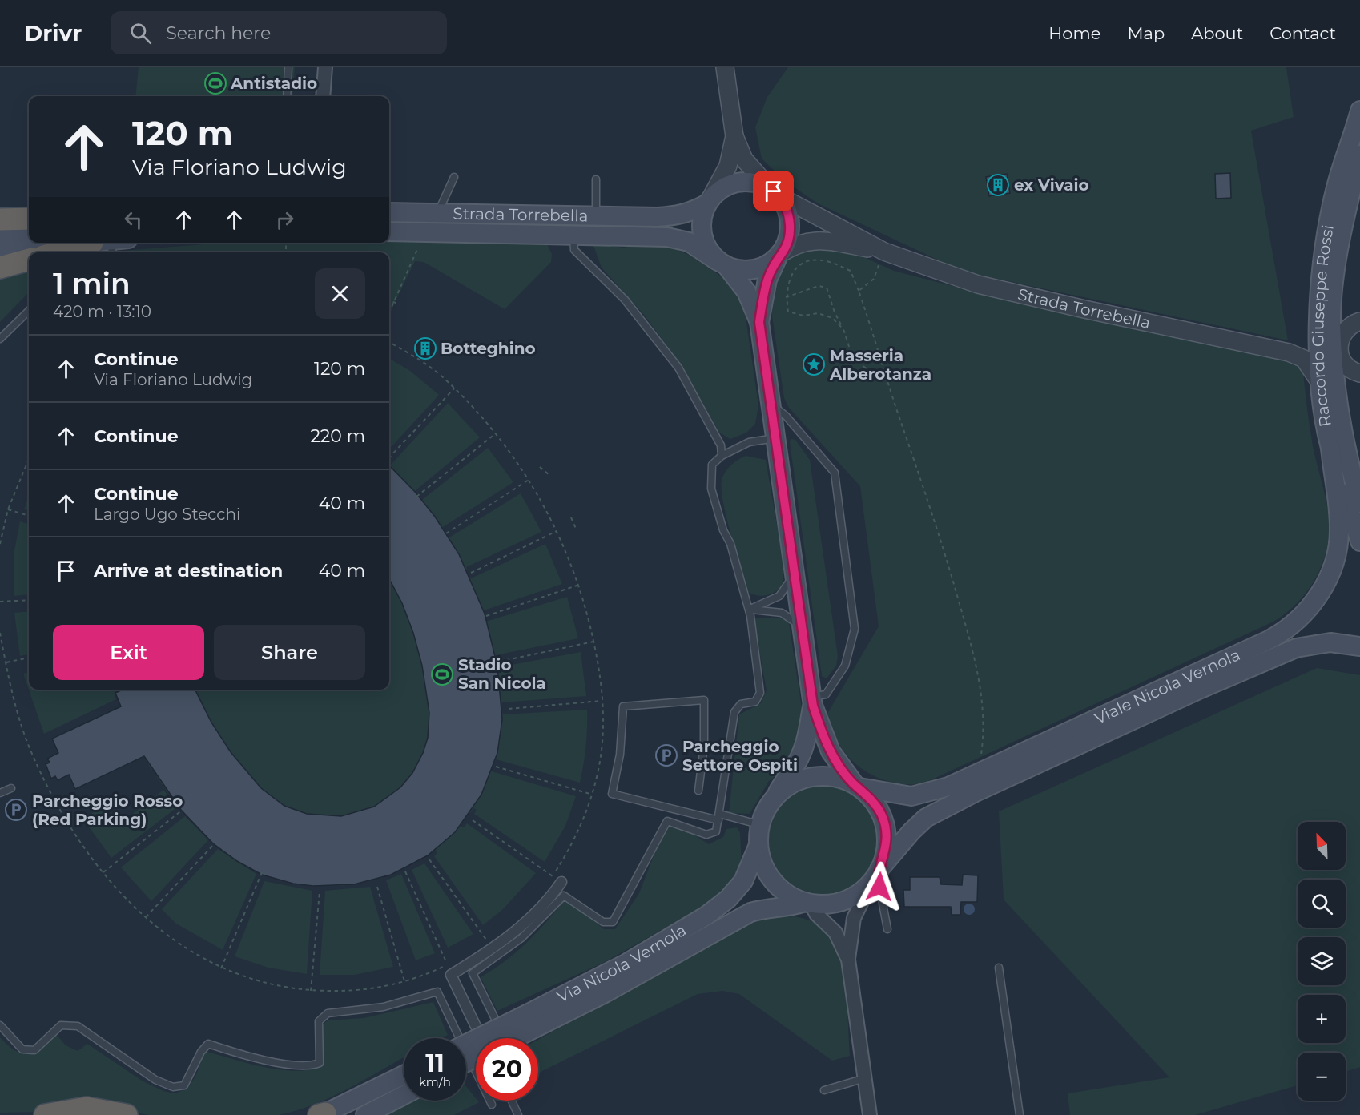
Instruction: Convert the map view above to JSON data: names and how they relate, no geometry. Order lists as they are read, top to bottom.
{
  "streets": {
    "main road": [
      "Strada Torrebella",
      "Raccordo Giuseppe Rossi",
      "Viale Nicola Vernola",
      "Via Nicola Vernola"
    ]
  },
  "crossings": [
    ["Strada Torrebella", "Raccordo Giuseppe Rossi"],
    ["Raccordo Giuseppe Rossi", "Viale Nicola Vernola"],
    ["Viale Nicola Vernola", "Via Nicola Vernola"]
  ],
  "places": {
    "sports": ["Antistadio", "Stadio San Nicola"],
    "building": ["ex Vivaio", "Botteghino"],
    "place": ["Masseria Alberotanza"],
    "parking": ["Parcheggio Settore Ospiti", "Parcheggio Rosso (Red Parking)"]
  },
  "north": "top left",
  "page": {
    "header": "Drivr",
    "search": "Search here",
    "nav": [
      "Home",
      "Map",
      "About",
      "Contact"
    ],
    "turn": ["120 m", "Via Floriano Ludwig"],
    "heading": ["1 min", "420 m · 13:10"],
    "list": [
      {
        "name": "Continue",
        "note": "Via Floriano Ludwig",
        "value": "120 m"
      },
      {
        "name": "Continue",
        "value": "220 m"
      },
      {
        "name": "Continue",
        "note": "Largo Ugo Stecchi",
        "value": "40 m"
      },
      {
        "name": "Arrive at destination",
        "value": "40 m"
      }
    ],
    "buttons": ["Exit", "Share"],
    "map_buttons": ["+", "−"],
    "speed": "11 km/h",
    "limit": "20"
  }
}
